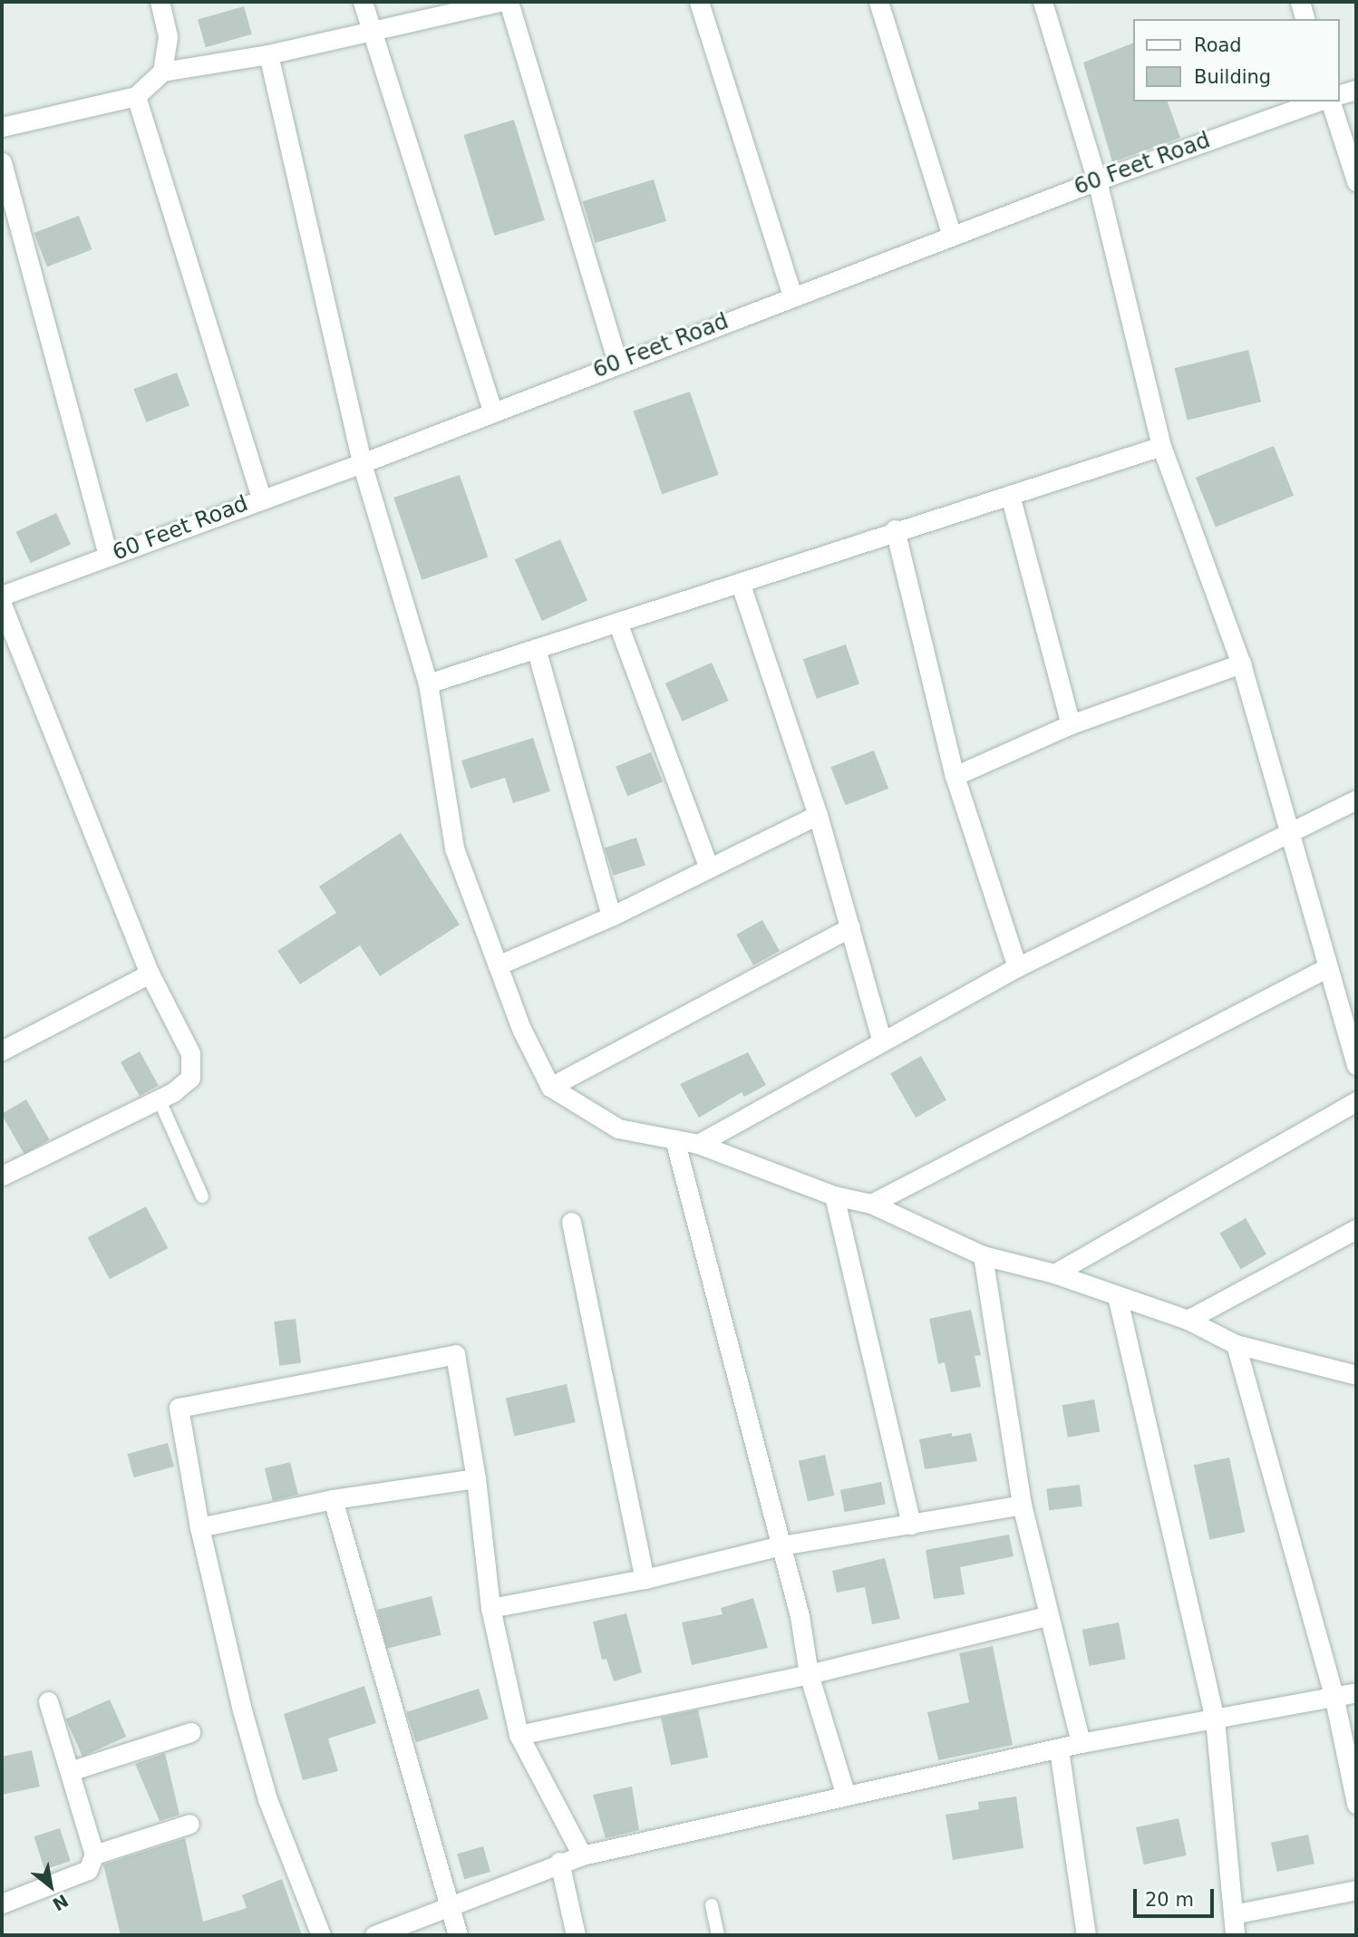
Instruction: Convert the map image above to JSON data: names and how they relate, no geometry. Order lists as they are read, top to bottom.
{
  "streets": {
    "street": ["60 Feet Road"]
  },
  "legend": ["Road", "Building"],
  "scale_bar": "20 m",
  "north": "bottom right"
}
